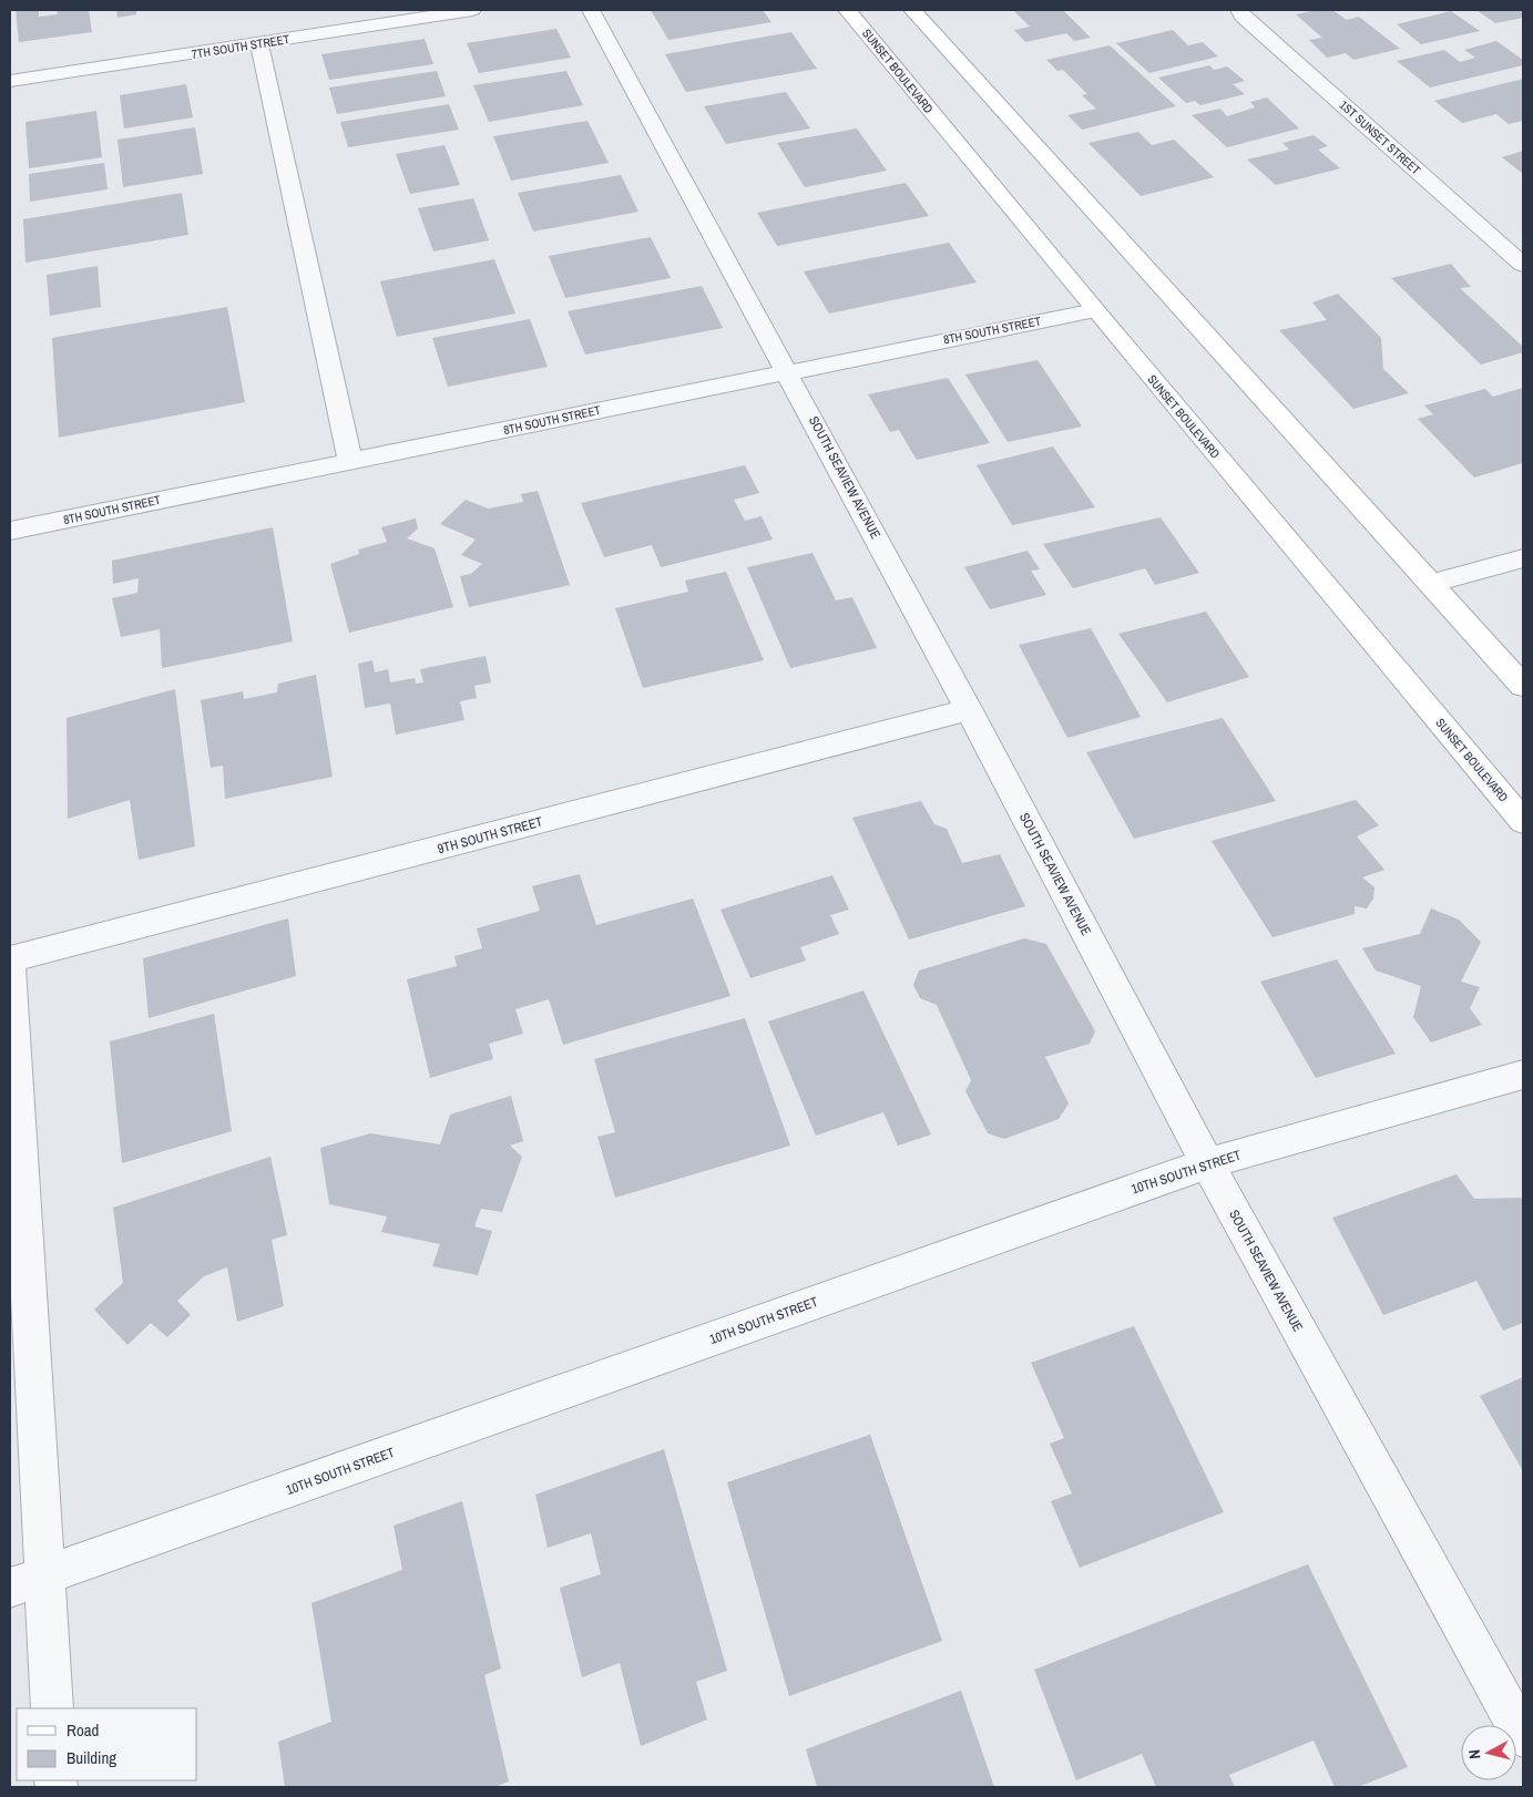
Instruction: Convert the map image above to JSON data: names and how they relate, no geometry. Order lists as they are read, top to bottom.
{
  "streets": {
    "main road": ["SUNSET BOULEVARD"],
    "street": [
      "7TH SOUTH STREET",
      "1ST SUNSET STREET",
      "8TH SOUTH STREET",
      "SOUTH SEAVIEW AVENUE",
      "9TH SOUTH STREET",
      "10TH SOUTH STREET"
    ]
  },
  "crossings": [
    ["SUNSET BOULEVARD", "8TH SOUTH STREET"],
    ["8TH SOUTH STREET", "SOUTH SEAVIEW AVENUE"],
    ["SOUTH SEAVIEW AVENUE", "9TH SOUTH STREET"],
    ["SOUTH SEAVIEW AVENUE", "10TH SOUTH STREET"]
  ],
  "legend": ["Road", "Building"],
  "north": "left"
}
